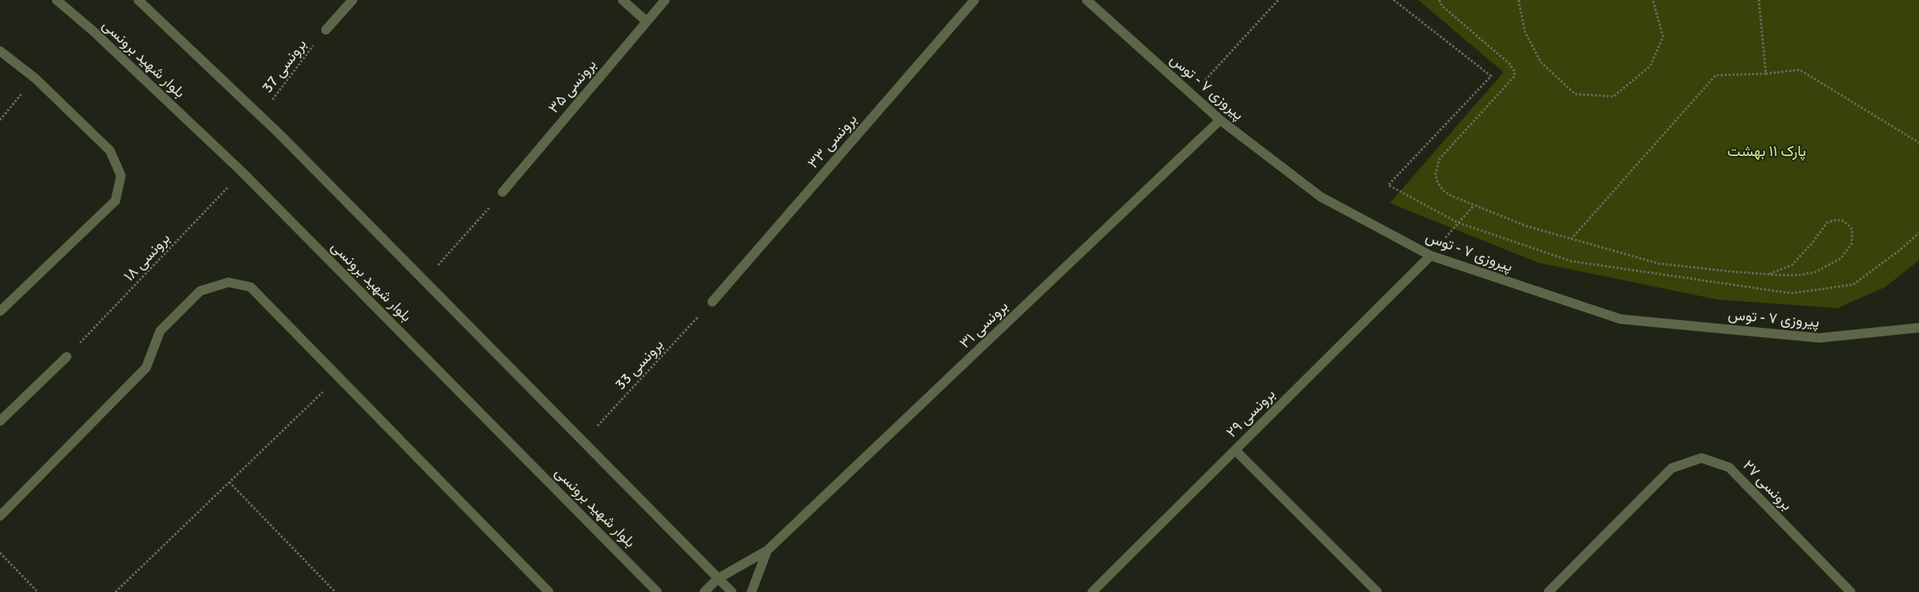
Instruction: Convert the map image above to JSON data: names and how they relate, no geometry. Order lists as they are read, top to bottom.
{
  "streets": {
    "street": [
      "بلوار شهید برونسی",
      "برونسی ۳۵",
      "پیروزی ۷ - توس",
      "برونسی ۳۳",
      "برونسی ۳۱",
      "برونسی ۲۹",
      "برونسی ۲۷"
    ],
    "path": ["برونسی 37", "برونسی ۱۸", "برونسی 33"]
  },
  "crossings": [
    ["بلوار شهید برونسی", "برونسی ۱۸"],
    ["پیروزی ۷ - توس", "برونسی ۳۱"],
    ["پیروزی ۷ - توس", "برونسی ۲۹"],
    ["برونسی ۳۳", "برونسی 33"]
  ],
  "parks": ["پارک ۱۱ بهشت"]
}
